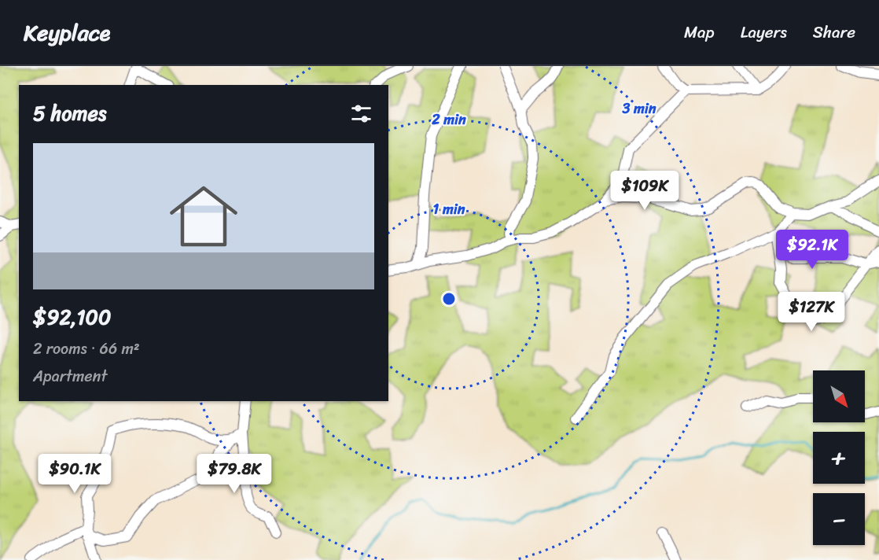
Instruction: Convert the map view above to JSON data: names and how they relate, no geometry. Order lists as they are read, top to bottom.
{
  "north": "bottom right",
  "page": {
    "header": "Keyplace",
    "nav": ["Map", "Layers", "Share"],
    "heading": "5 homes",
    "list": [
      {
        "name": "$92,100",
        "note": "2 rooms · 66 m² · Apartment"
      }
    ],
    "price": [
      "$109K",
      "$92.1K",
      "$127K",
      "$90.1K",
      "$79.8K"
    ],
    "map_buttons": ["+", "−"]
  },
  "rings": ["3 min", "2 min", "1 min"]
}
